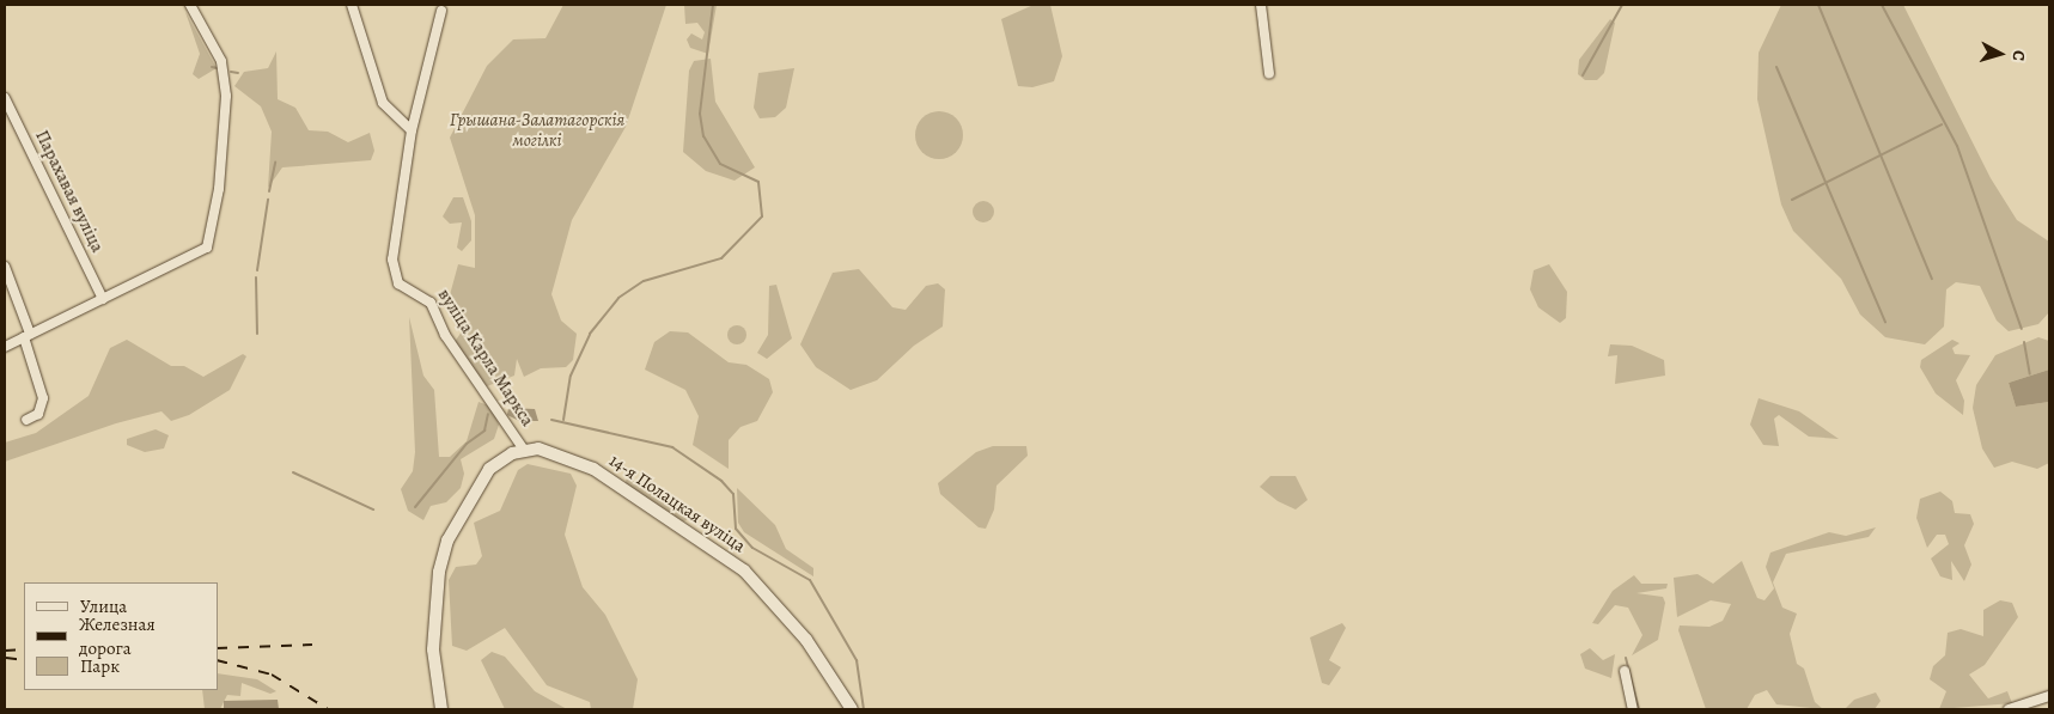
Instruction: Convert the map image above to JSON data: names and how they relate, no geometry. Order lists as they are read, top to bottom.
{
  "streets": {
    "main road": ["вуліца Карла Маркса", "14-я Полацкая вуліца"],
    "street": ["Парахавая вуліца"]
  },
  "crossings": [
    ["вуліца Карла Маркса", "14-я Полацкая вуліца"]
  ],
  "parks": ["Грышана-Залатагорскія могілкі"],
  "legend": ["Улица", "Железная дорога", "Парк"],
  "north": "right"
}
